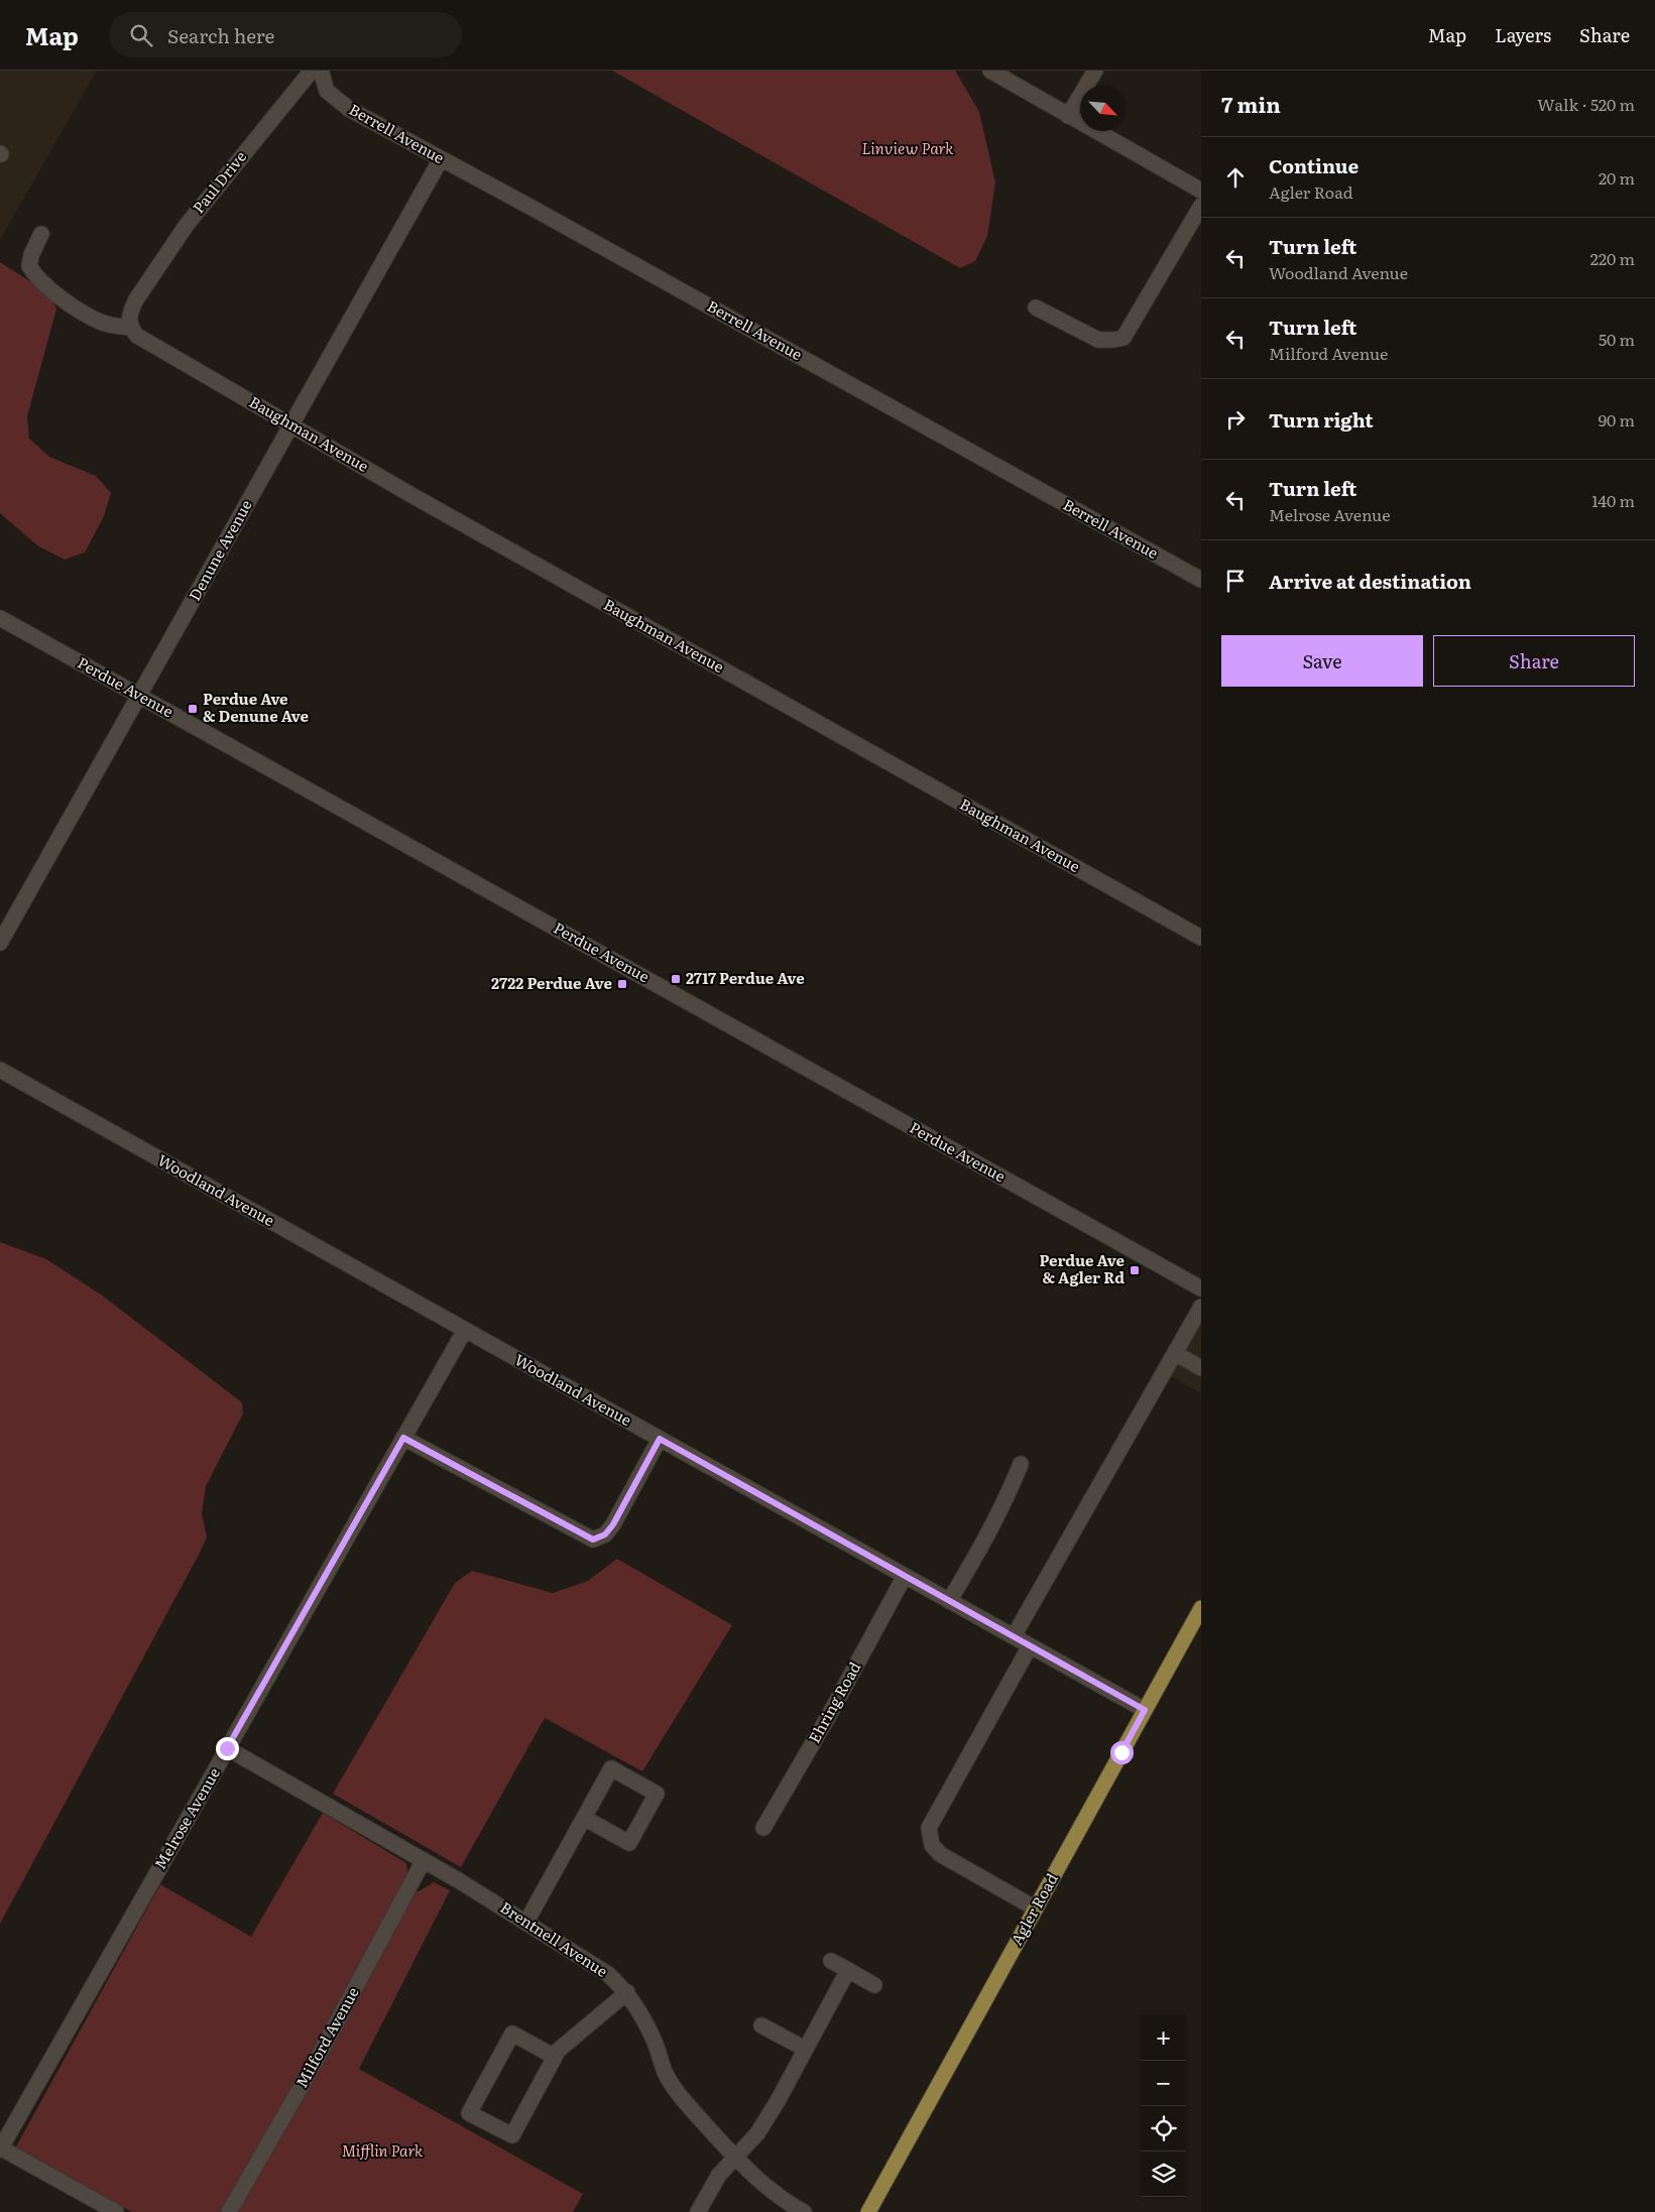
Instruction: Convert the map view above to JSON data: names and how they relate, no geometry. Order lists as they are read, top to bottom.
{
  "streets": {
    "main road": ["Agler Road"],
    "street": [
      "Berrell Avenue",
      "Paul Drive",
      "Baughman Avenue",
      "Denune Avenue",
      "Perdue Avenue",
      "Woodland Avenue",
      "Ehring Road",
      "Melrose Avenue",
      "Brentnell Avenue",
      "Milford Avenue"
    ]
  },
  "crossings": [
    ["Berrell Avenue", "Denune Avenue"],
    ["Paul Drive", "Baughman Avenue"],
    ["Baughman Avenue", "Denune Avenue"],
    ["Denune Avenue", "Perdue Avenue"],
    ["Woodland Avenue", "Ehring Road"],
    ["Woodland Avenue", "Melrose Avenue"],
    ["Woodland Avenue", "Agler Road"],
    ["Melrose Avenue", "Brentnell Avenue"],
    ["Brentnell Avenue", "Milford Avenue"]
  ],
  "parks": ["Linview Park", "Mifflin Park"],
  "places": {
    "transit": [
      "Perdue Ave & Denune Ave",
      "2717 Perdue Ave",
      "2722 Perdue Ave",
      "Perdue Ave & Agler Rd"
    ]
  },
  "north": "bottom right",
  "page": {
    "header": "Map",
    "search": "Search here",
    "nav": ["Map", "Layers", "Share"],
    "heading": ["7 min", "Walk · 520 m"],
    "list": [
      ["Continue", "Agler Road", "20 m"],
      ["Turn left", "Woodland Avenue", "220 m"],
      ["Turn left", "Milford Avenue", "50 m"],
      ["Turn right", "90 m"],
      ["Turn left", "Melrose Avenue", "140 m"],
      "Arrive at destination"
    ],
    "buttons": ["Save", "Share"],
    "map_buttons": ["+", "−"]
  }
}
